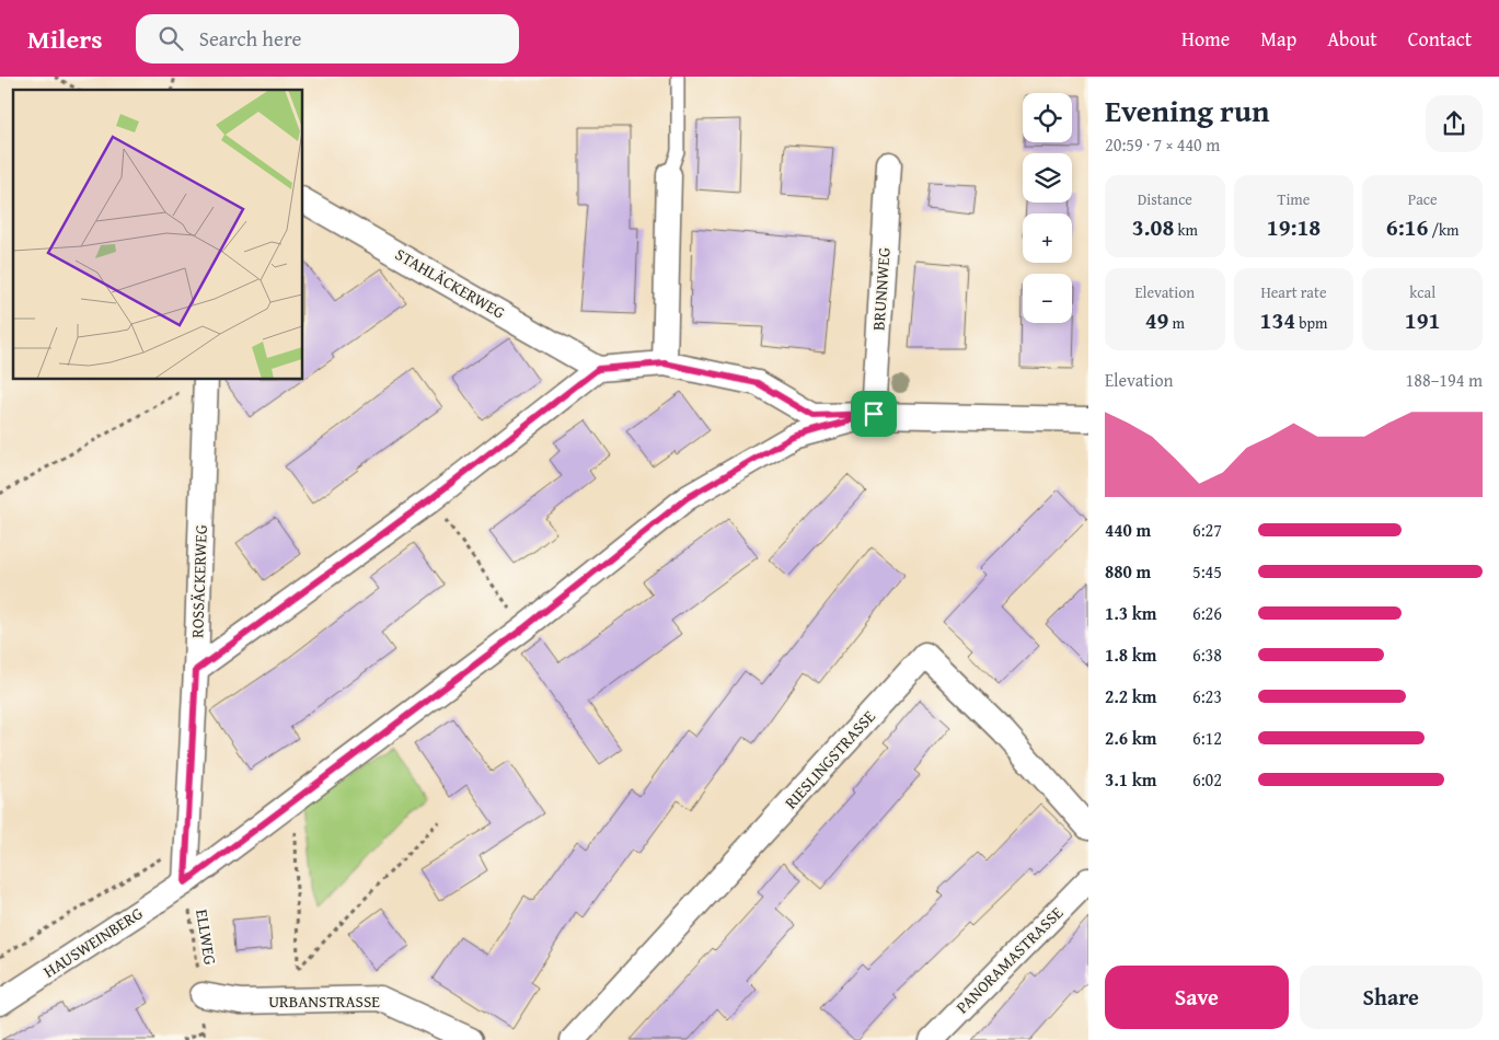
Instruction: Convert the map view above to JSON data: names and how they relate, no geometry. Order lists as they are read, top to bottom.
{
  "streets": {
    "street": [
      "STAHLÄCKERWEG",
      "BRUNNWEG",
      "ROSSÄCKERWEG",
      "RIESLINGSTRASSE",
      "HAUSWEINBERG",
      "PANORAMASTRASSE",
      "URBANSTRASSE"
    ],
    "path": ["ELLWEG"]
  },
  "crossings": [
    ["ROSSÄCKERWEG", "ELLWEG"],
    ["ROSSÄCKERWEG", "HAUSWEINBERG"],
    ["ELLWEG", "HAUSWEINBERG"],
    ["ELLWEG", "URBANSTRASSE"]
  ],
  "page": {
    "header": "Milers",
    "search": "Search here",
    "nav": [
      "Home",
      "Map",
      "About",
      "Contact"
    ],
    "heading": ["Evening run", "20:59 · 7 × 440 m"],
    "map_buttons": ["+", "−"],
    "stats": [
      ["Distance", "3.08 km"],
      ["Time", "19:18"],
      ["Pace", "6:16 /km"],
      ["Elevation", "49 m"],
      ["Heart rate", "134 bpm"],
      ["kcal", "191"]
    ],
    "chart": ["Elevation", "188–194 m"],
    "list": [
      {
        "name": "440 m",
        "note": "6:27"
      },
      {
        "name": "880 m",
        "note": "5:45"
      },
      {
        "name": "1.3 km",
        "note": "6:26"
      },
      {
        "name": "1.8 km",
        "note": "6:38"
      },
      {
        "name": "2.2 km",
        "note": "6:23"
      },
      {
        "name": "2.6 km",
        "note": "6:12"
      },
      {
        "name": "3.1 km",
        "note": "6:02"
      }
    ],
    "buttons": ["Save", "Share"]
  }
}
